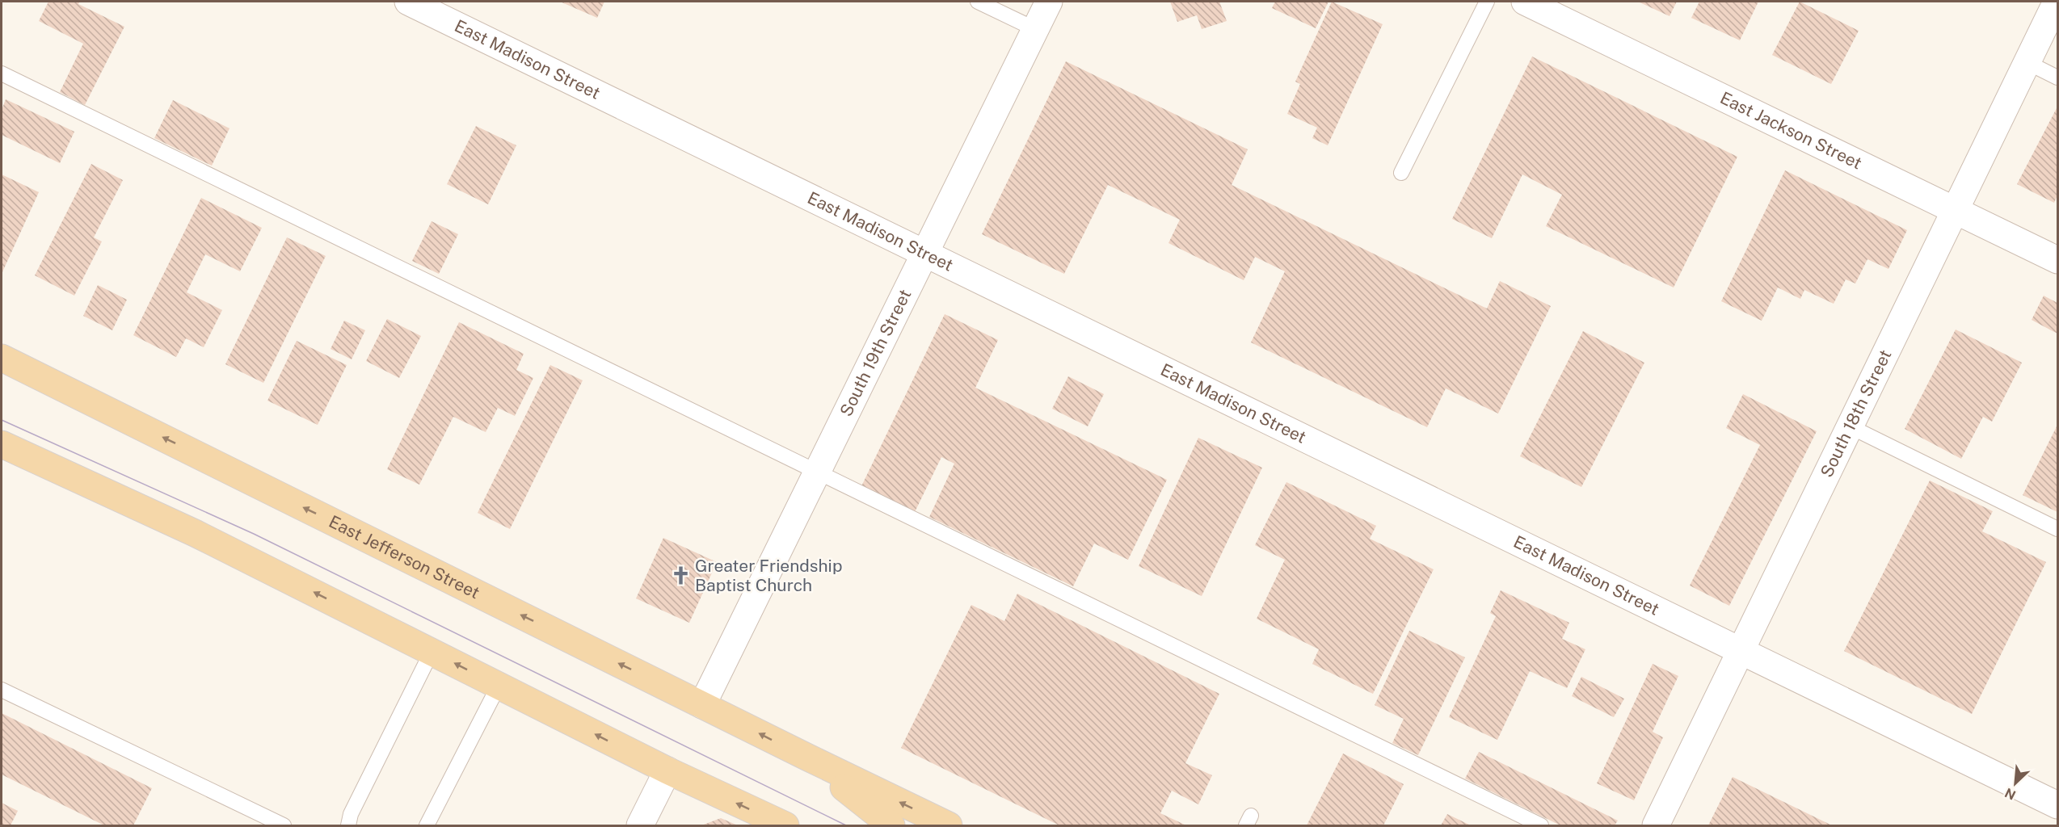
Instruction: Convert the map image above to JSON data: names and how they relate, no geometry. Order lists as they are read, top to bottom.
{
  "streets": {
    "main road": ["East Jefferson Street"],
    "street": [
      "East Madison Street",
      "East Jackson Street",
      "South 19th Street",
      "South 18th Street"
    ]
  },
  "crossings": [
    ["East Madison Street", "South 19th Street"],
    ["East Madison Street", "South 18th Street"],
    ["East Jackson Street", "South 18th Street"],
    ["South 19th Street", "East Jefferson Street"]
  ],
  "places": {
    "church": ["Greater Friendship Baptist Church"]
  },
  "north": "bottom left"
}
